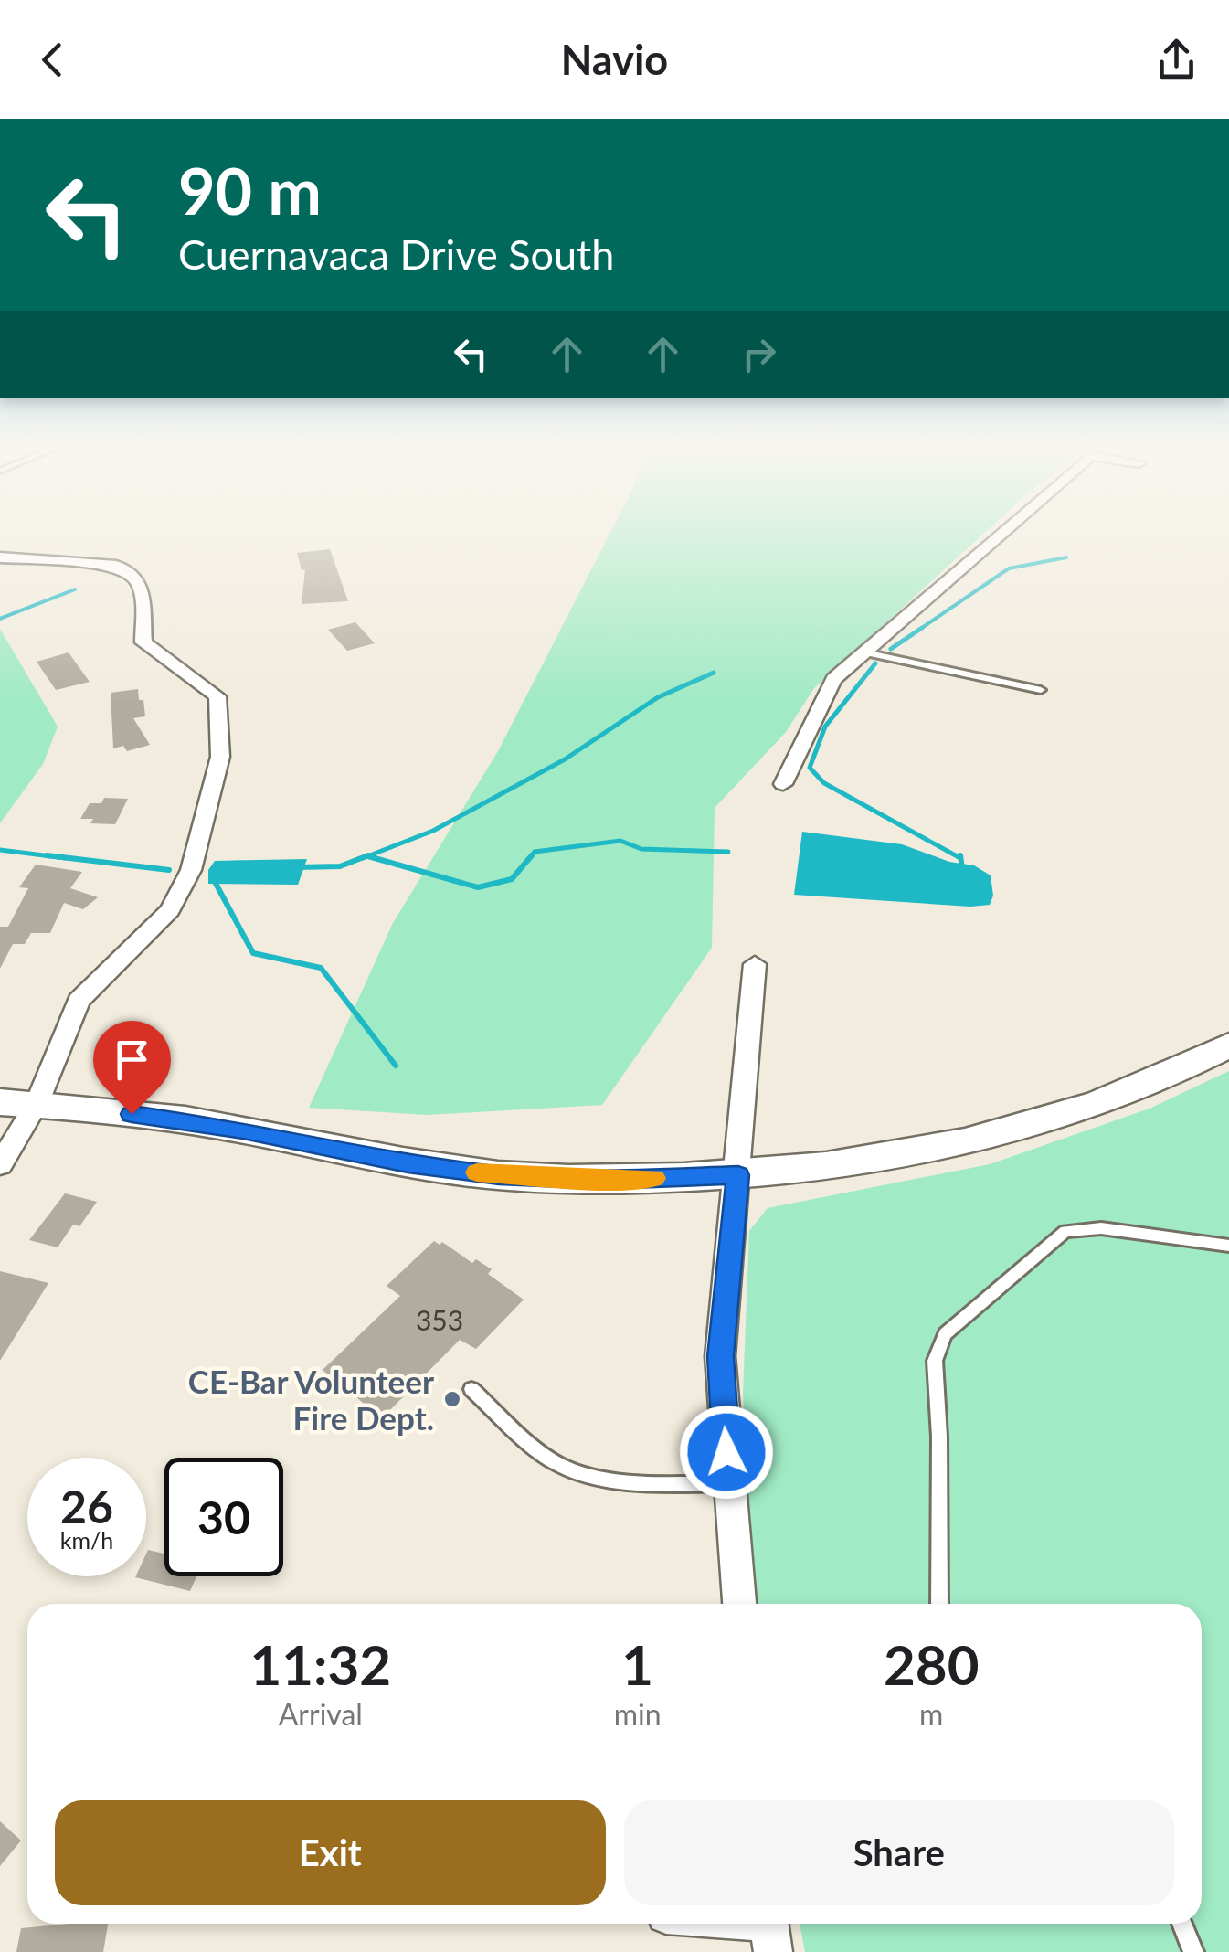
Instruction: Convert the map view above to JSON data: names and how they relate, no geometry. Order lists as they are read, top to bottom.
{
  "places": ["CE-Bar Volunteer Fire Dept."],
  "house_numbers": ["353"],
  "page": {
    "header": "Navio",
    "turn": ["90 m", "Cuernavaca Drive South"],
    "speed": "26 km/h",
    "limit": "30",
    "eta": [
      "11:32",
      "Arrival",
      "1",
      "min",
      "280",
      "m"
    ],
    "buttons": ["Exit", "Share"]
  }
}
